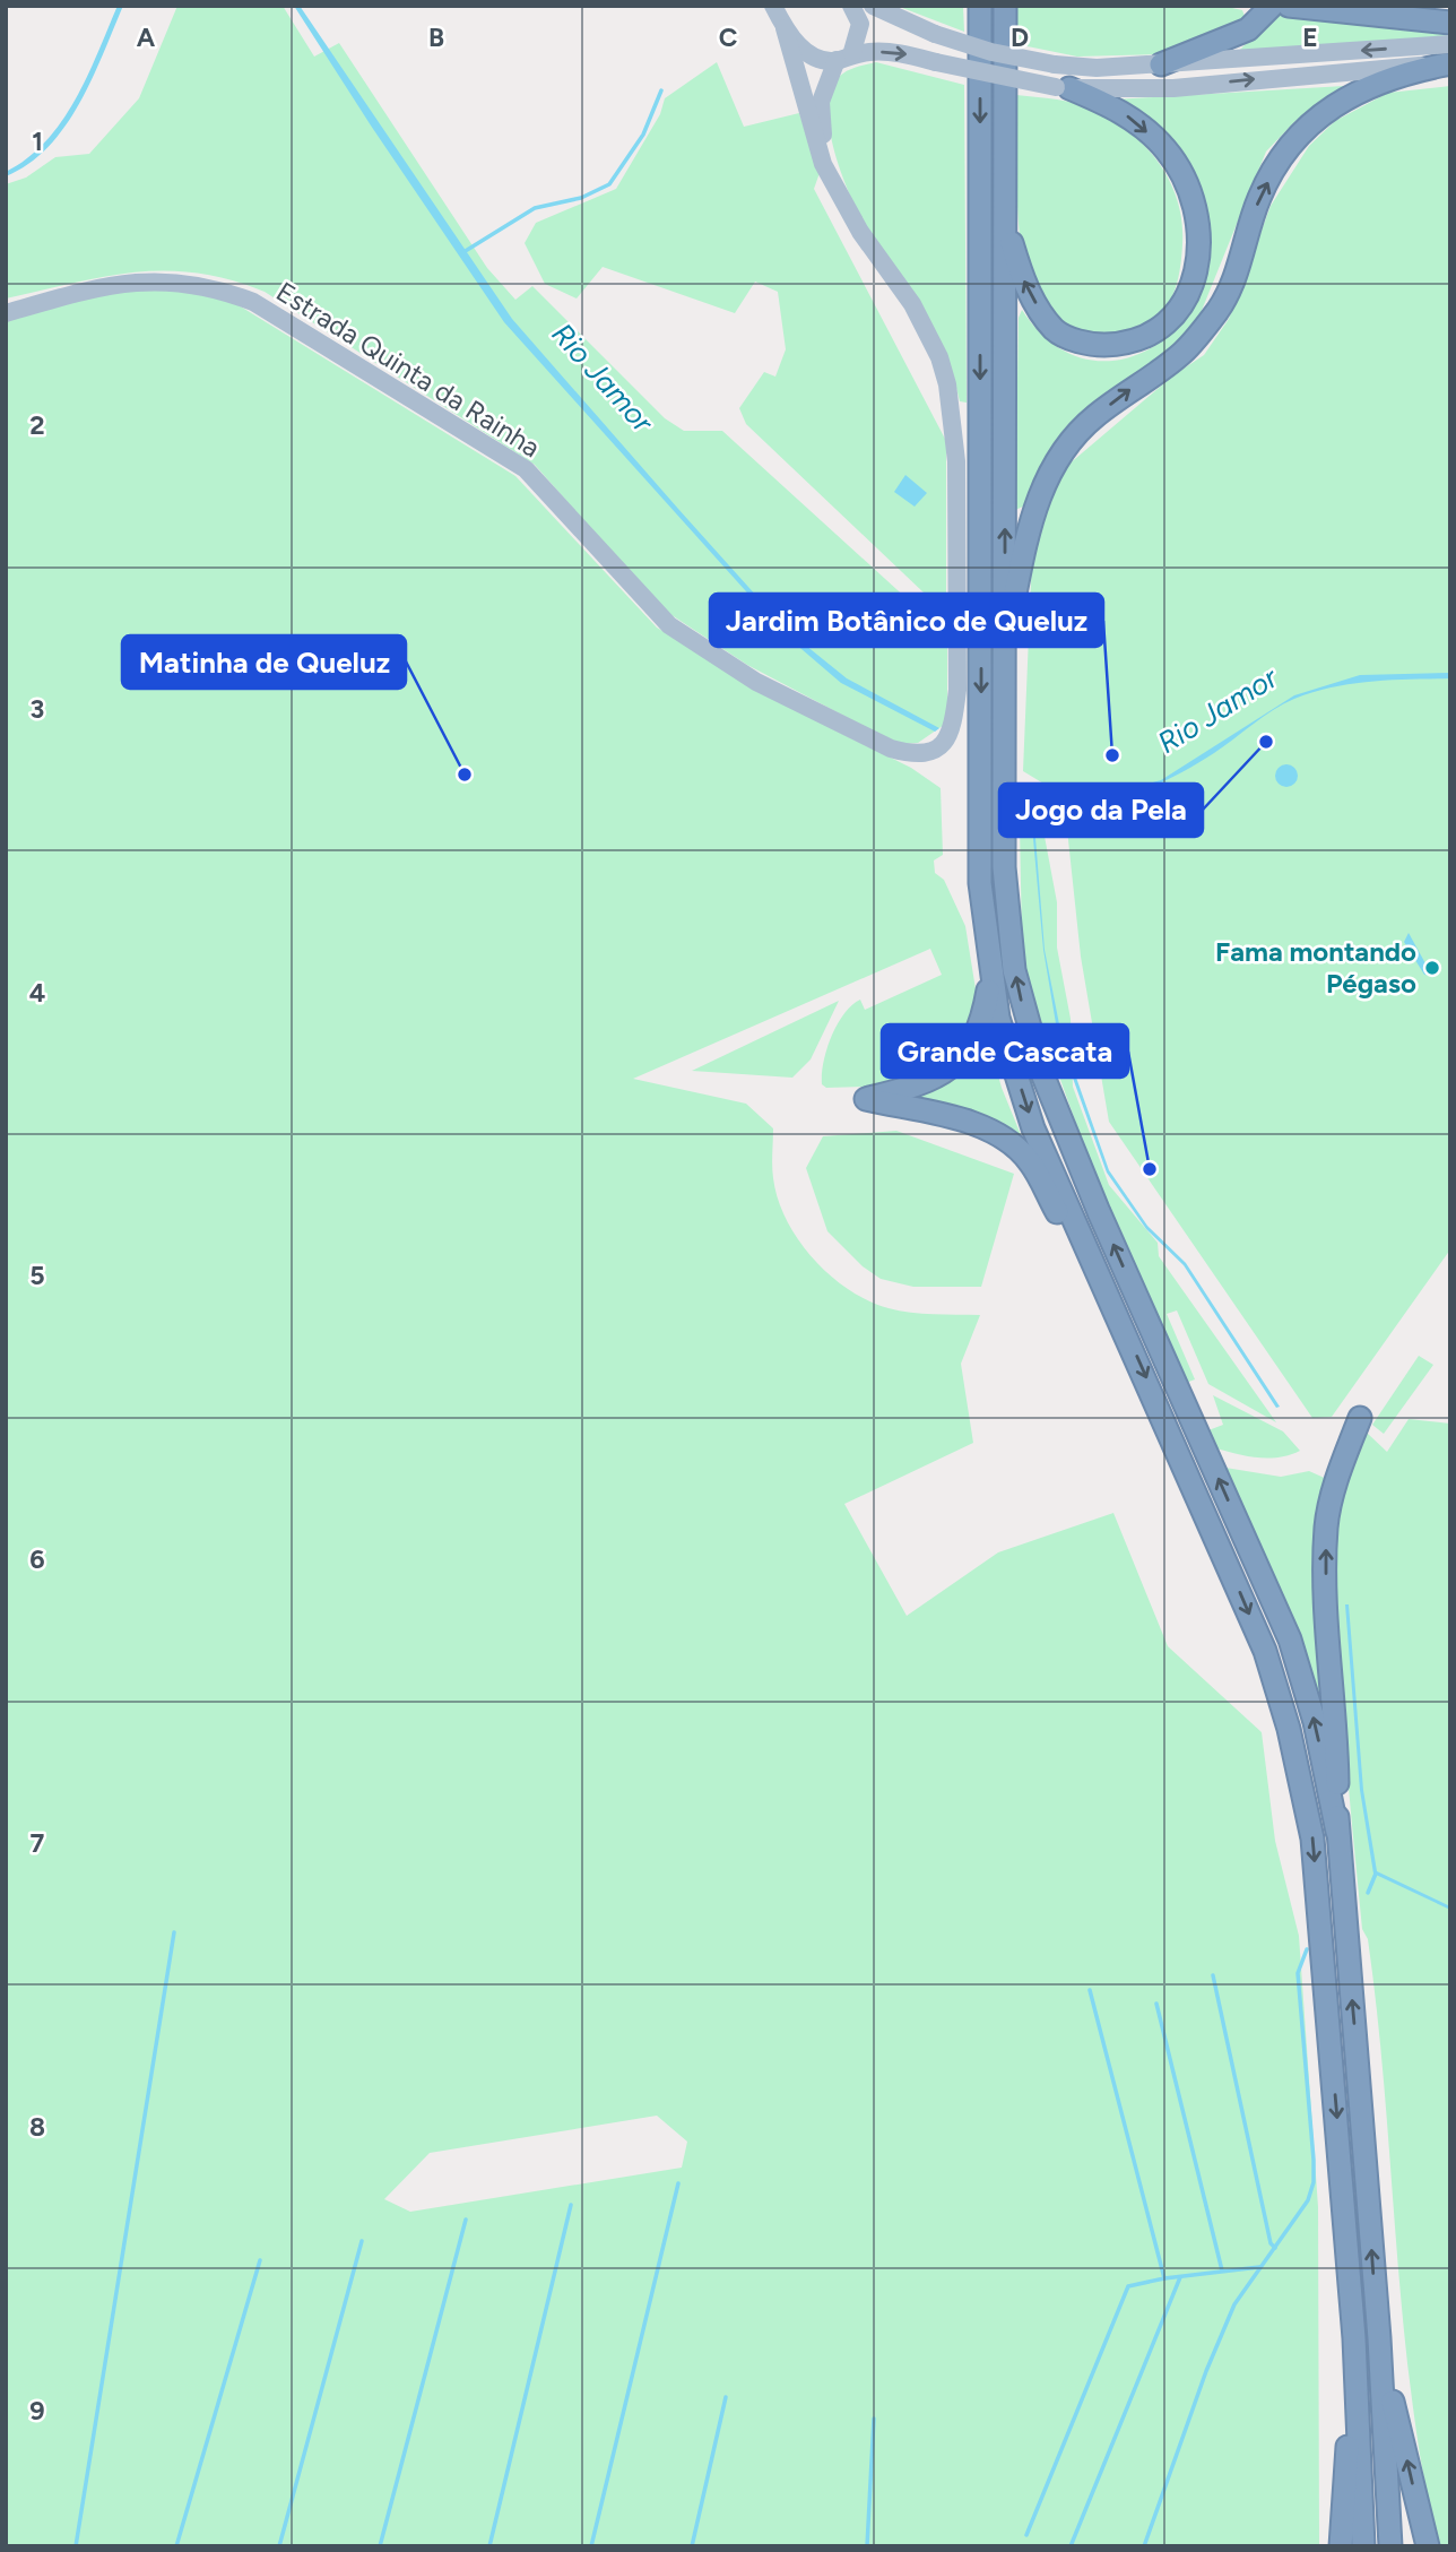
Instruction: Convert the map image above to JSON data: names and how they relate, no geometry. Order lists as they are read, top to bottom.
{
  "streets": {
    "main road": ["Estrada Quinta da Rainha"]
  },
  "water": ["Rio Jamor"],
  "places": [
    "Jogo da Pela",
    "Jardim Botânico de Queluz",
    "Matinha de Queluz",
    "Fama montando Pégaso",
    "Grande Cascata"
  ],
  "grid": {
    "columns": [
      "A",
      "B",
      "C",
      "D",
      "E"
    ],
    "rows": [
      "1",
      "2",
      "3",
      "4",
      "5",
      "6",
      "7",
      "8",
      "9"
    ]
  }
}
